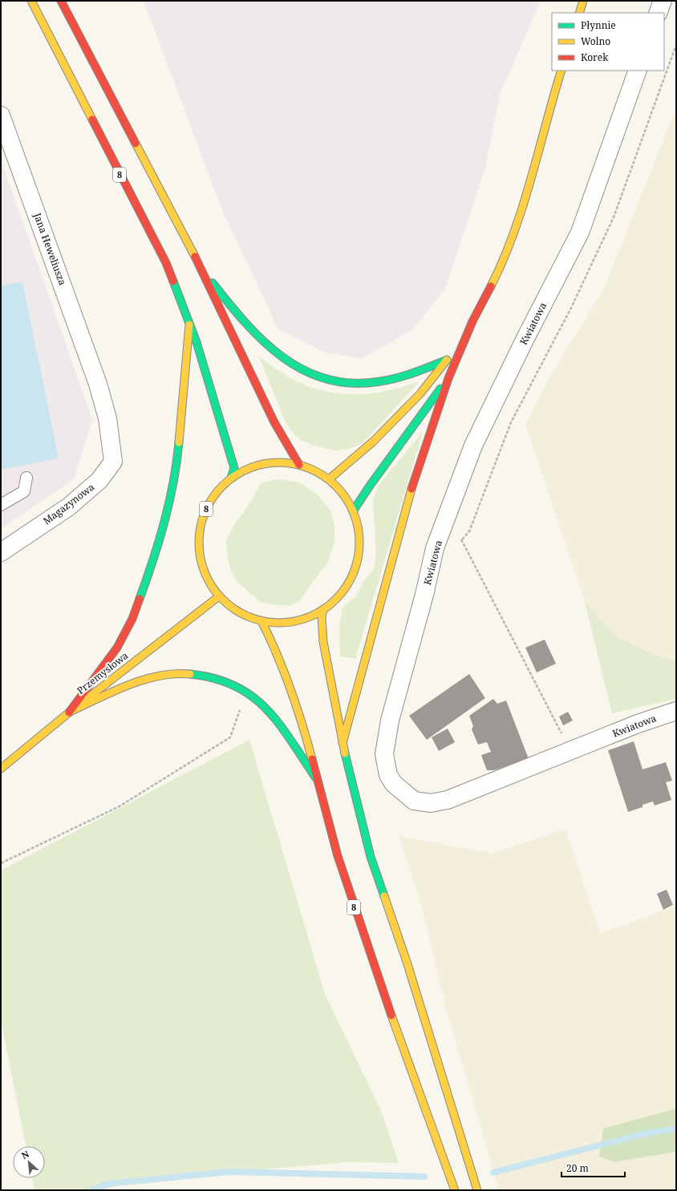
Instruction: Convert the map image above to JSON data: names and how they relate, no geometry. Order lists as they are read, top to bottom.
{
  "streets": {
    "main road": ["8", "Przemysłowa"],
    "street": ["Jana Heweliusza", "Kwiatowa", "Magazynowa"]
  },
  "crossings": [
    ["8", "Przemysłowa"],
    ["Jana Heweliusza", "Magazynowa"]
  ],
  "legend": ["Płynnie", "Wolno", "Korek"],
  "scale_bar": "20 m",
  "north": "top left"
}
